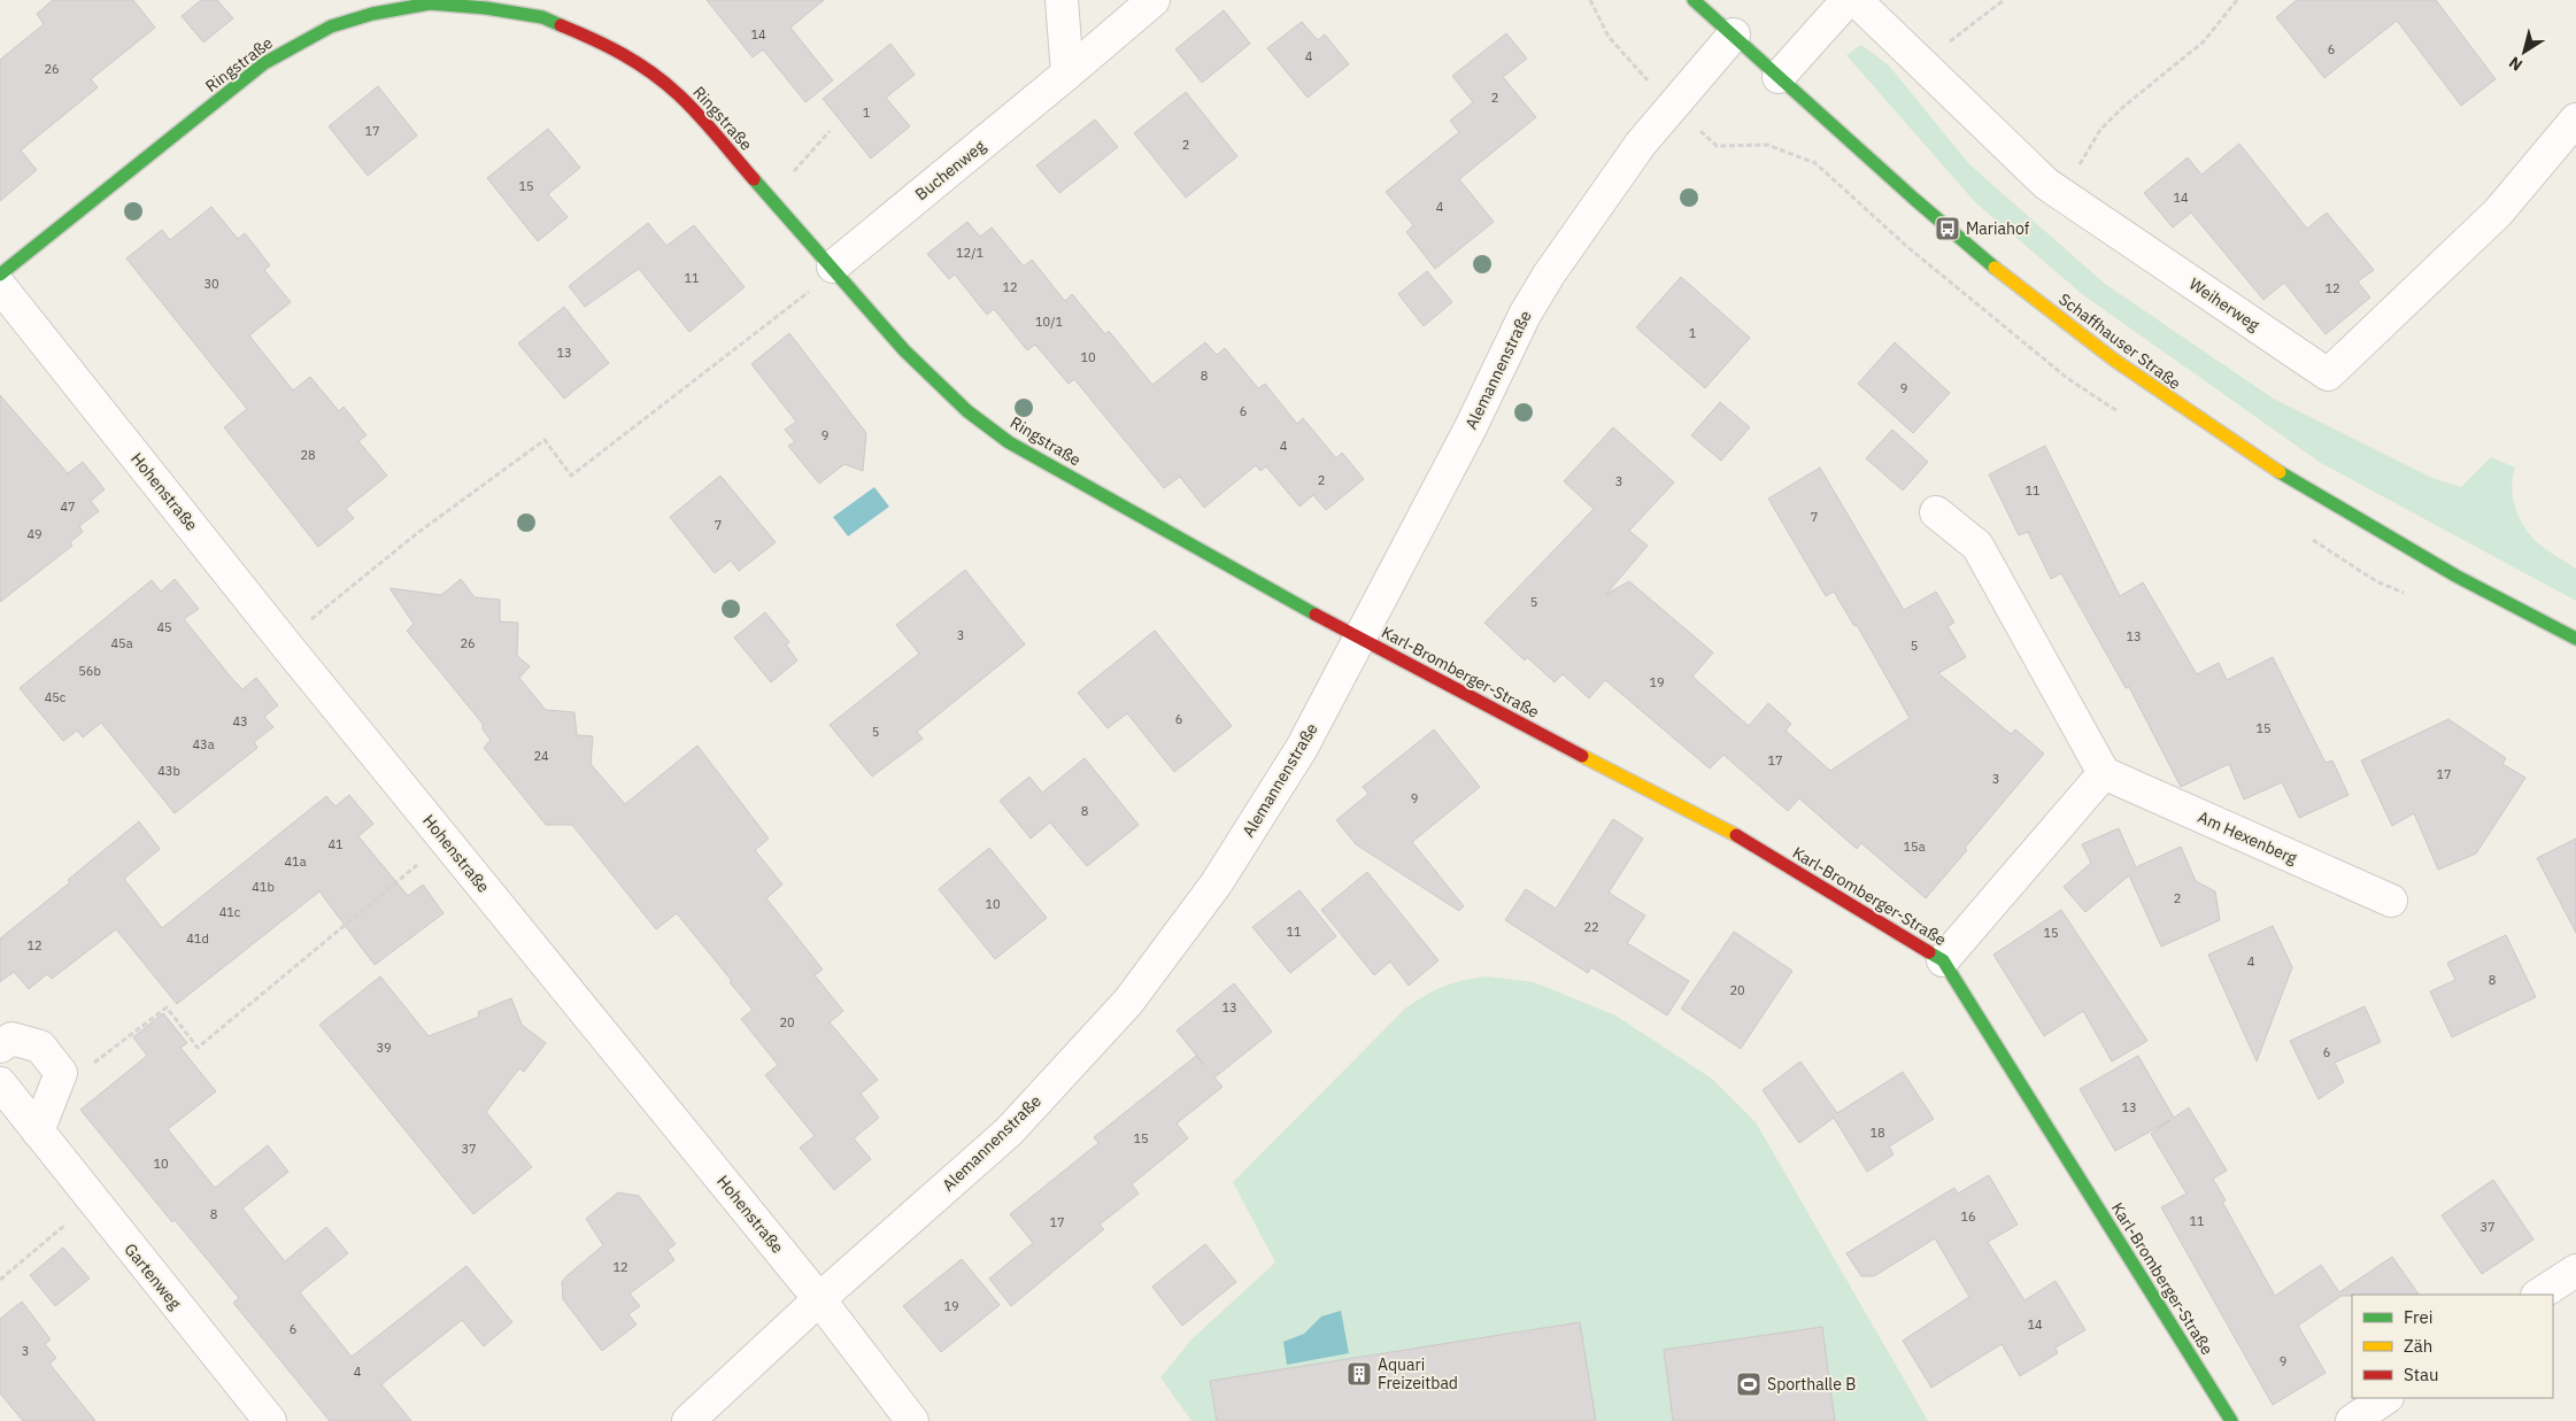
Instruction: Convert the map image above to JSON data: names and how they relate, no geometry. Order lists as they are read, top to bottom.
{
  "streets": {
    "street": [
      "Ringstraße",
      "Buchenweg",
      "Weiherweg",
      "Schaffhauser Straße",
      "Alemannenstraße",
      "Hohenstraße",
      "Karl-Bromberger-Straße",
      "Am Hexenberg",
      "Gartenweg"
    ]
  },
  "crossings": [
    ["Ringstraße", "Buchenweg"],
    ["Ringstraße", "Alemannenstraße"],
    ["Ringstraße", "Karl-Bromberger-Straße"],
    ["Schaffhauser Straße", "Alemannenstraße"],
    ["Alemannenstraße", "Hohenstraße"],
    ["Alemannenstraße", "Karl-Bromberger-Straße"]
  ],
  "places": {
    "bus stop": ["Mariahof"],
    "building": ["Aquari Freizeitbad"],
    "sports": ["Sporthalle B"]
  },
  "house_numbers": [
    "14",
    "6",
    "4",
    "26",
    "2",
    "1",
    "17",
    "2",
    "15",
    "14",
    "4",
    "12/1",
    "11",
    "30",
    "12",
    "12",
    "10/1",
    "1",
    "13",
    "10",
    "8",
    "9",
    "6",
    "9",
    "4",
    "28",
    "2",
    "3",
    "11",
    "47",
    "7",
    "7",
    "49",
    "5",
    "45",
    "3",
    "13",
    "45a",
    "26",
    "5",
    "56b",
    "19",
    "45c",
    "6",
    "43",
    "15",
    "5",
    "43a",
    "24",
    "17",
    "43b",
    "17",
    "3",
    "9",
    "8",
    "41",
    "15a",
    "41a",
    "41b",
    "2",
    "10",
    "41c",
    "22",
    "11",
    "15",
    "41d",
    "12",
    "4",
    "8",
    "20",
    "13",
    "20",
    "39",
    "6",
    "13",
    "18",
    "15",
    "37",
    "10",
    "8",
    "16",
    "11",
    "17",
    "37",
    "12",
    "19",
    "14",
    "6",
    "3",
    "9",
    "4"
  ],
  "legend": ["Frei", "Zäh", "Stau"],
  "north": "bottom left"
}
